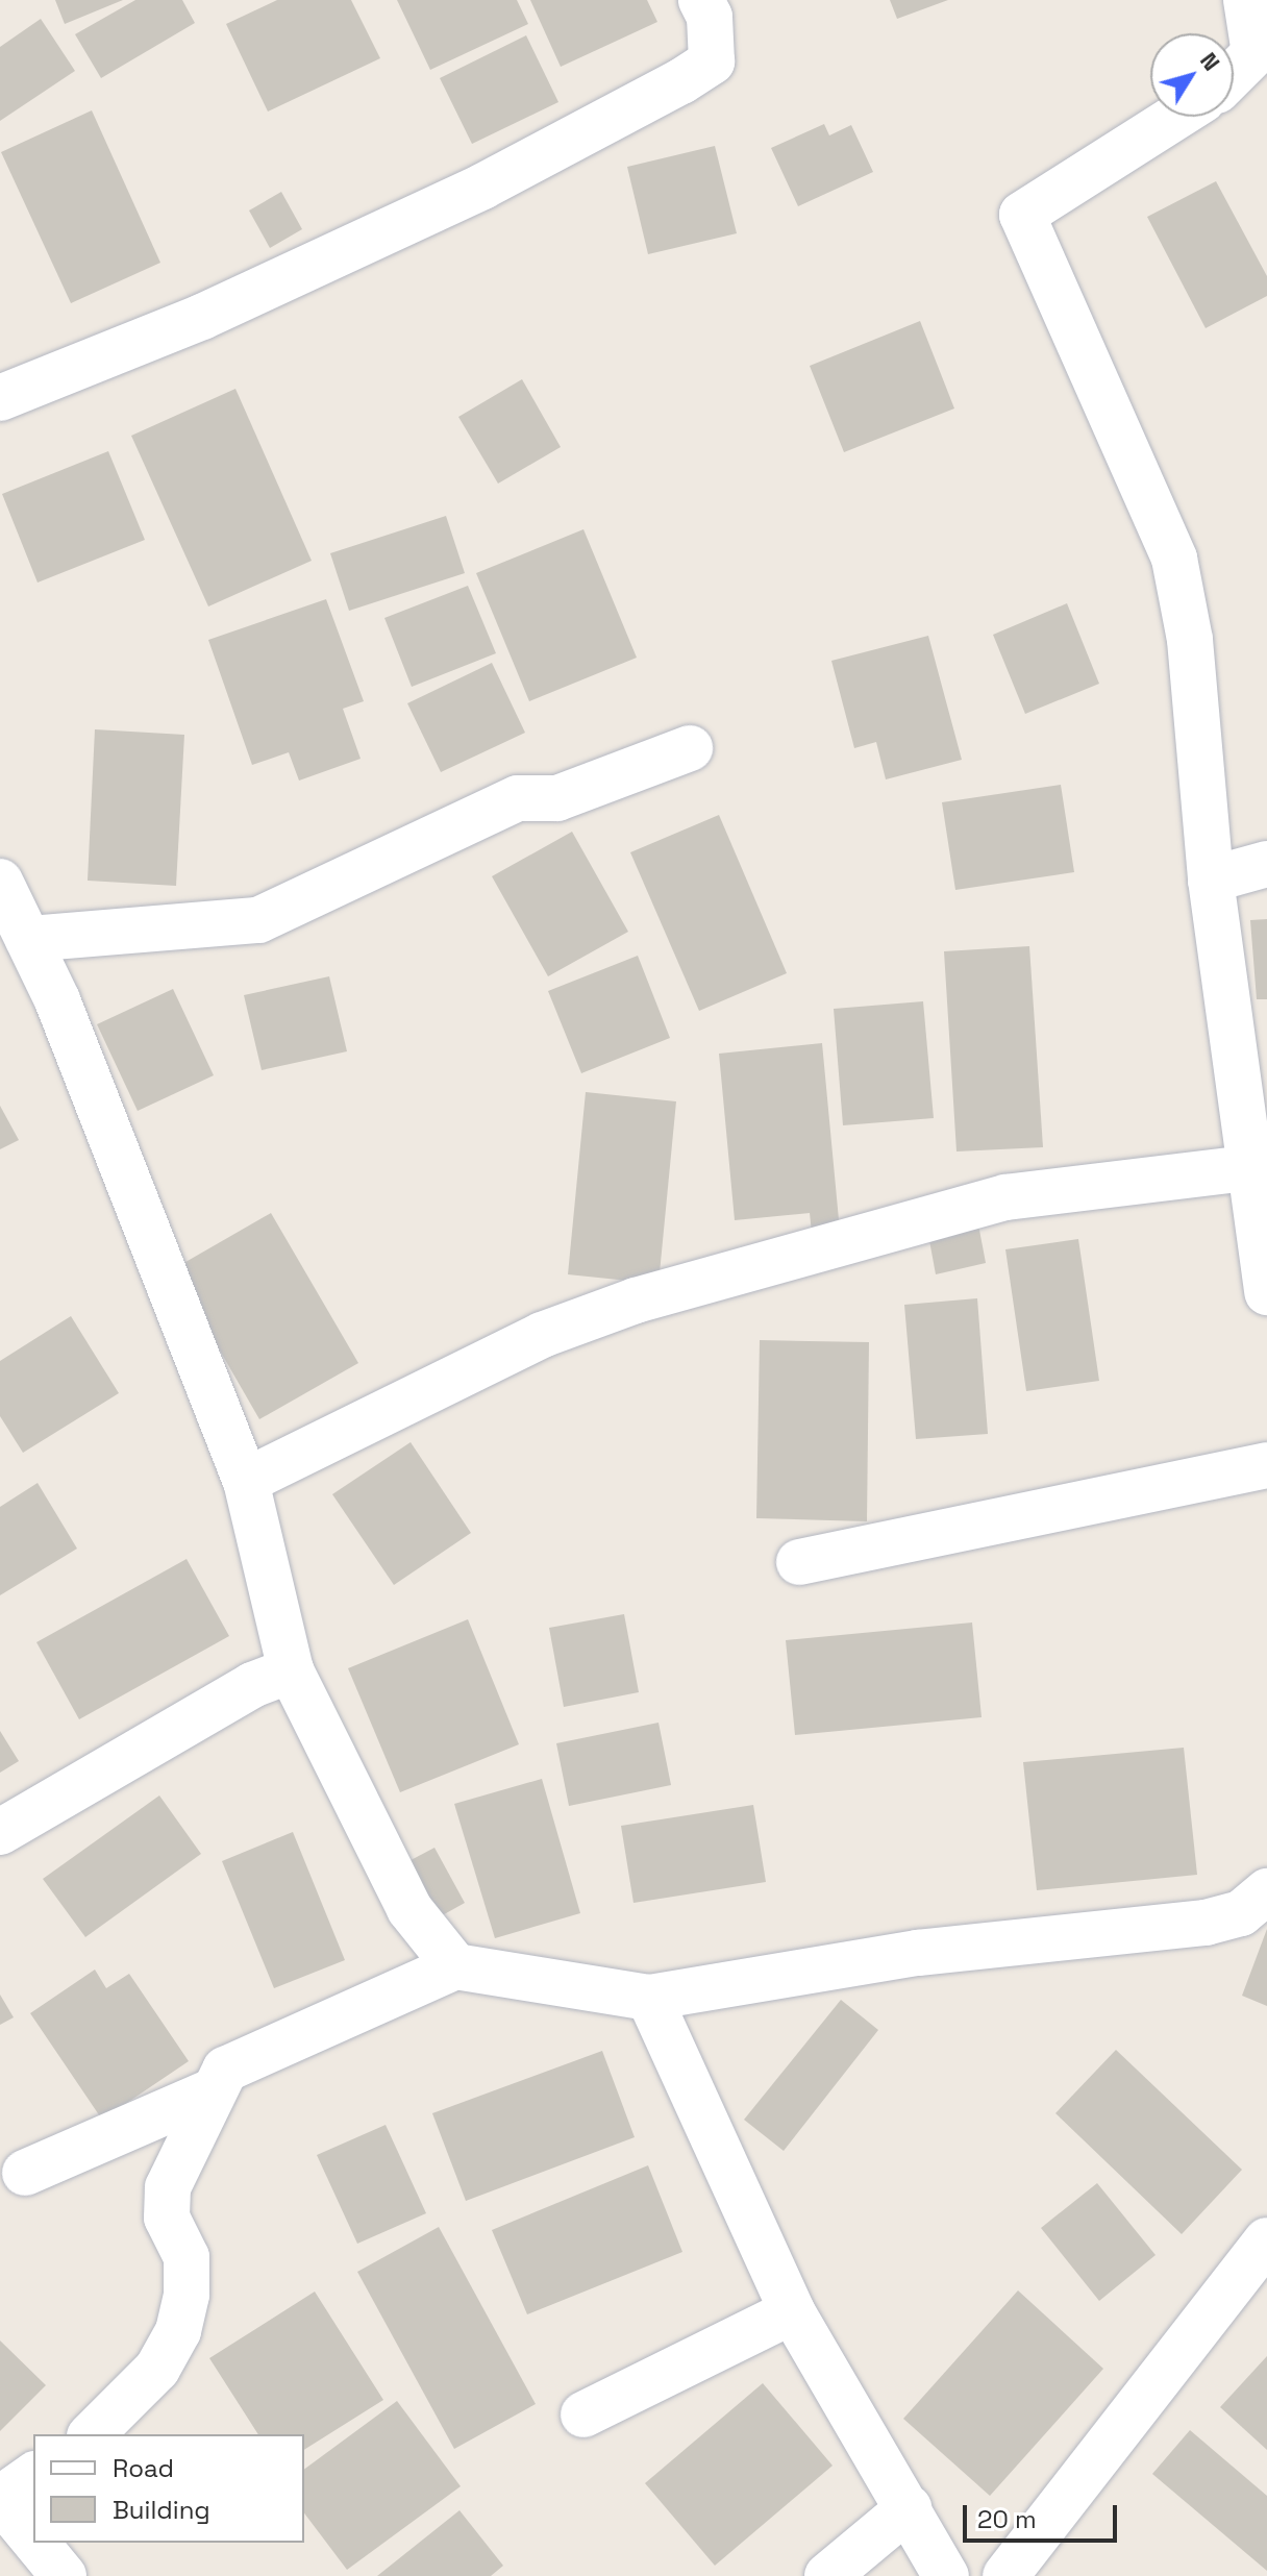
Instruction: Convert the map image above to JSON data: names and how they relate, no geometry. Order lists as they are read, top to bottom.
{
  "legend": ["Road", "Building"],
  "scale_bar": "20 m",
  "north": "top right"
}
